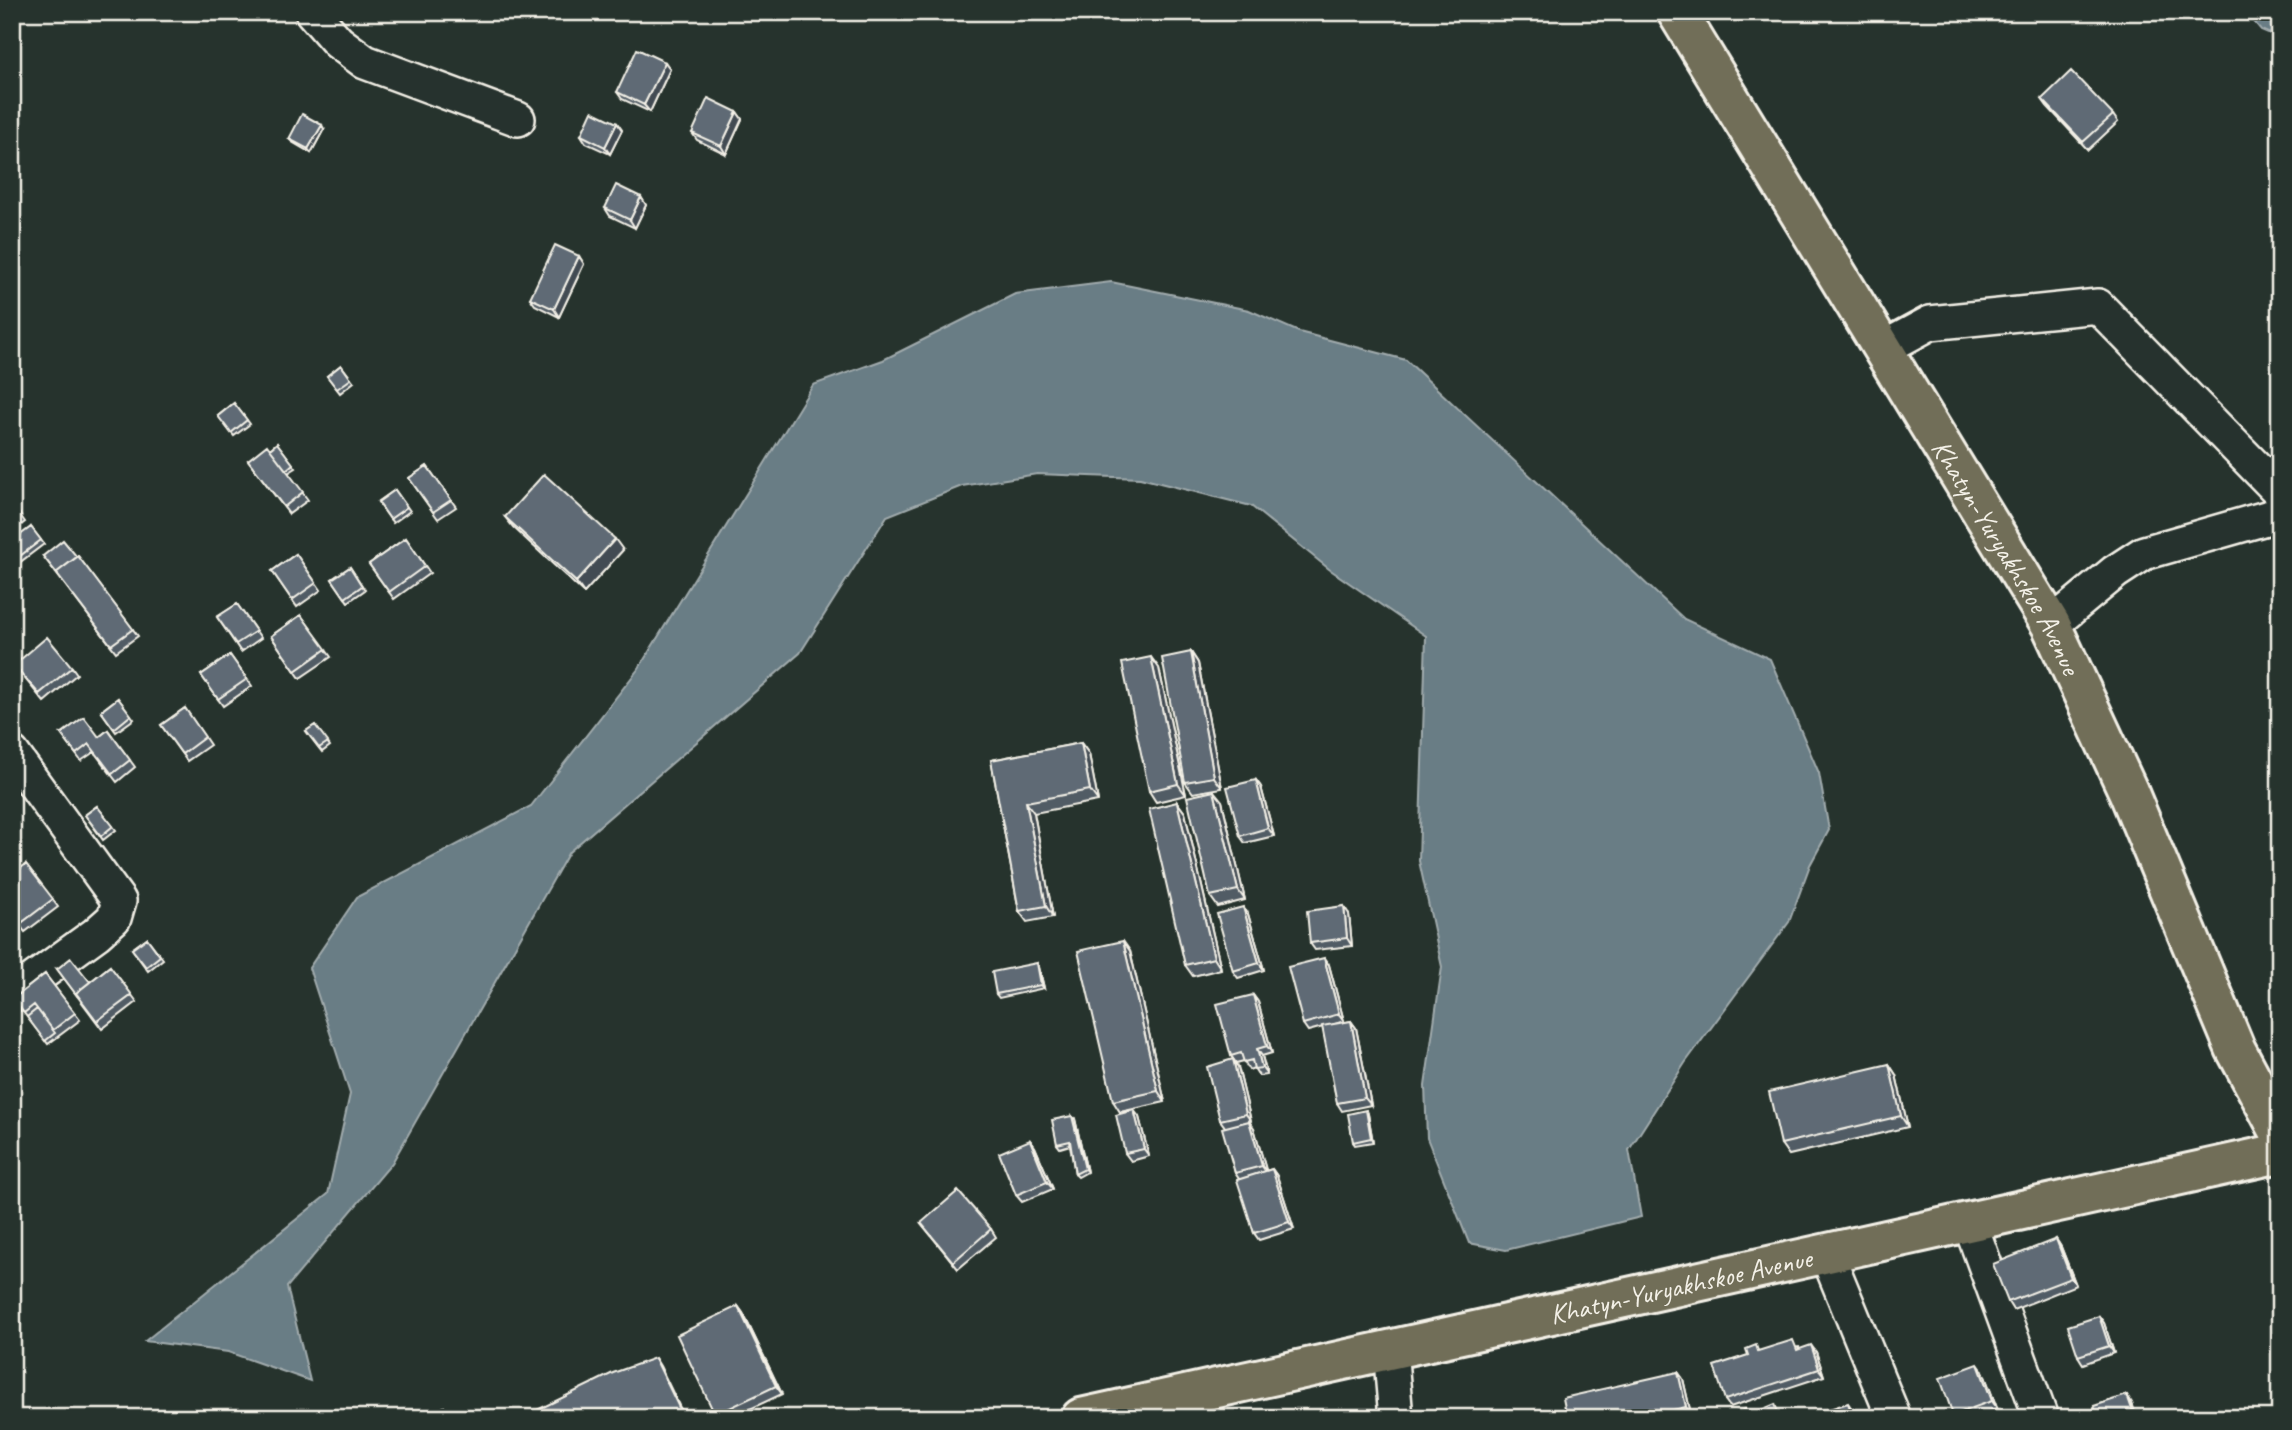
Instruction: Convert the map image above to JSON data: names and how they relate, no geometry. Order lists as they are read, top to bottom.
{
  "streets": {
    "main road": ["Khatyn-Yuryakhskoe Avenue"]
  }
}
